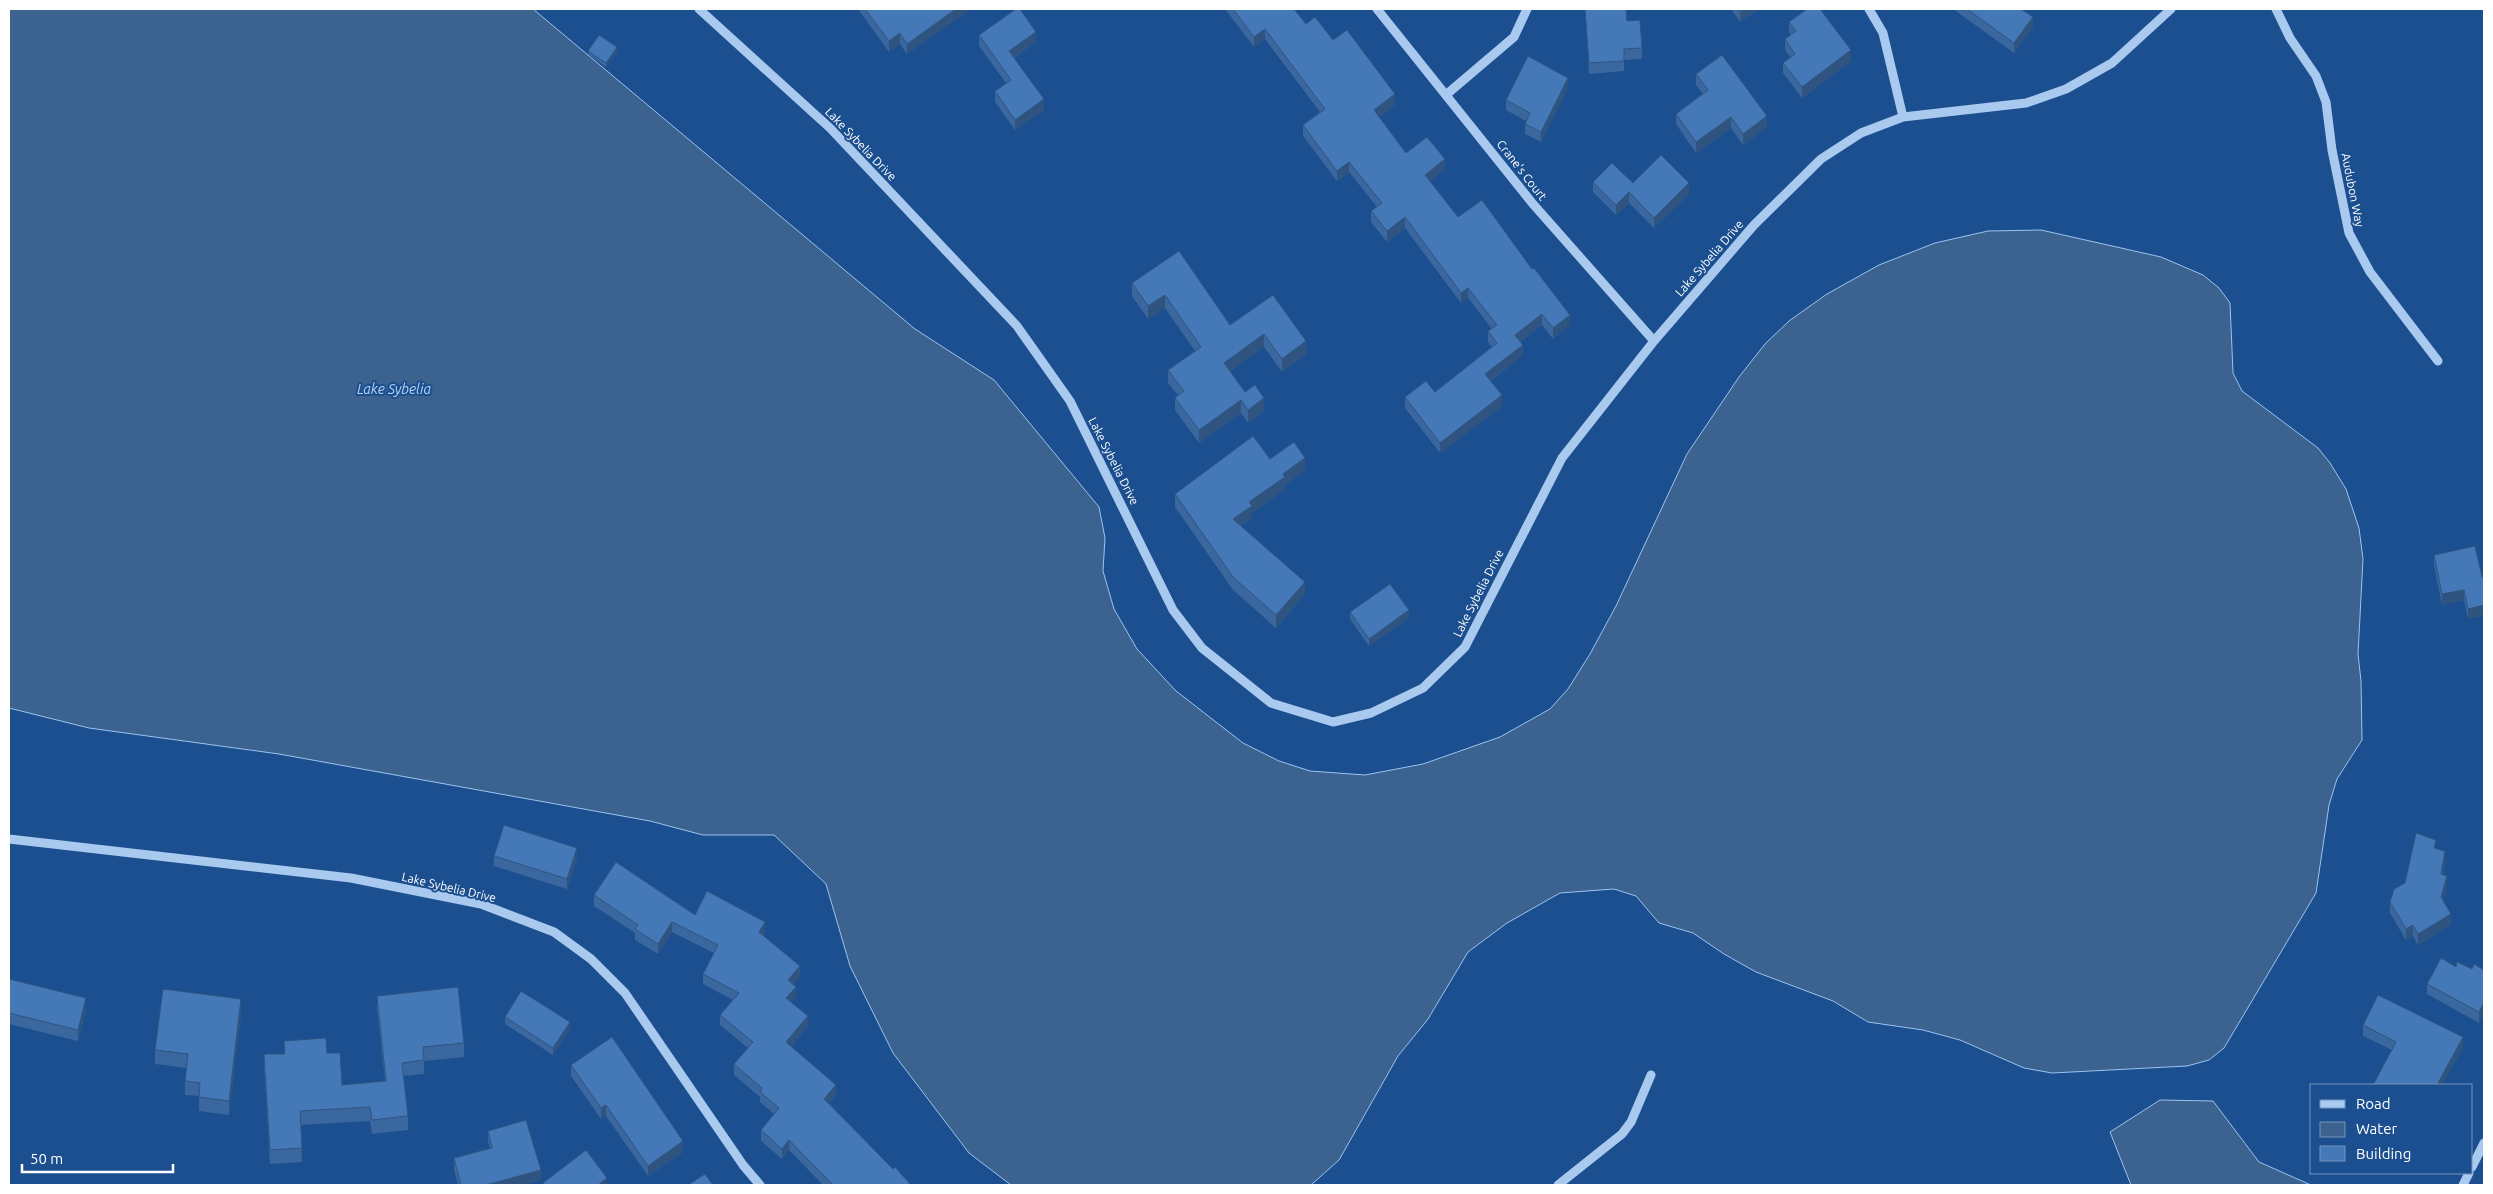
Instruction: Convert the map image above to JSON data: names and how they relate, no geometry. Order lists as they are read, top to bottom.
{
  "streets": {
    "street": ["Lake Sybelia Drive", "Crane's Court", "Audubon Way"]
  },
  "crossings": [
    ["Lake Sybelia Drive", "Crane's Court"]
  ],
  "water": ["Lake Sybelia"],
  "legend": ["Road", "Water", "Building"],
  "scale_bar": "50 m"
}
